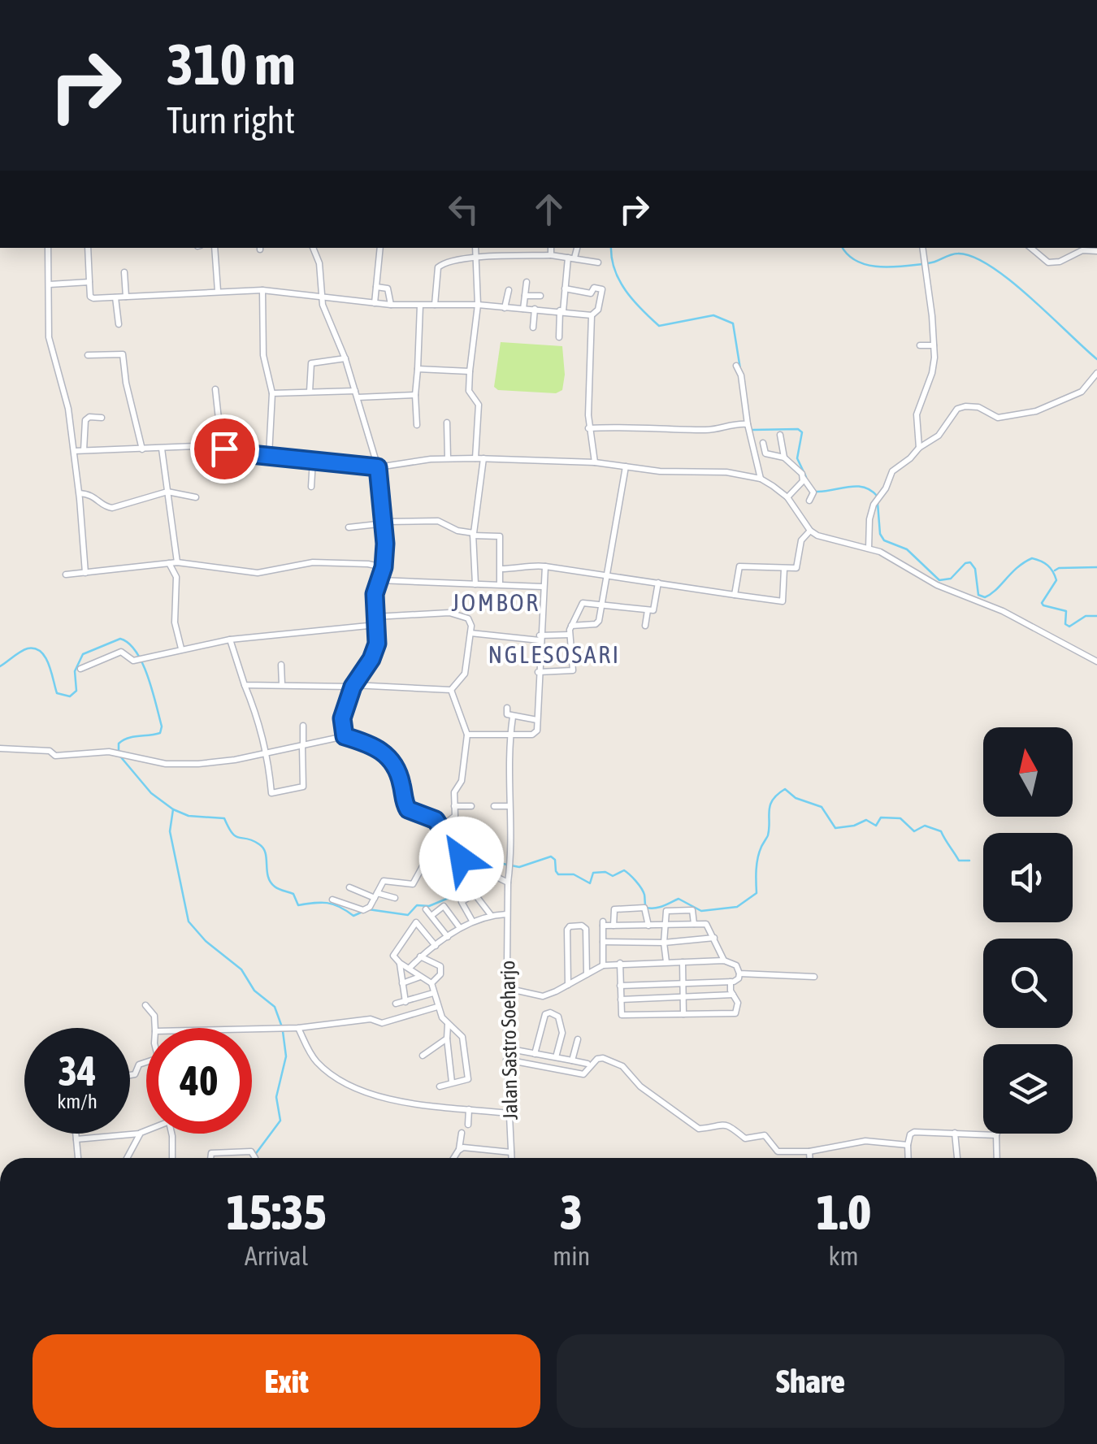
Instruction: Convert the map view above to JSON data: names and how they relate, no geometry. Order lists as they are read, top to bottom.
{
  "streets": {
    "street": ["Jalan Sastro Soeharjo"]
  },
  "districts": ["JOMBOR", "NGLESOSARI"],
  "north": "top",
  "page": {
    "turn": ["310 m", "Turn right"],
    "speed": "34 km/h",
    "limit": "40",
    "eta": [
      "15:35",
      "Arrival",
      "3",
      "min",
      "1.0",
      "km"
    ],
    "buttons": ["Exit", "Share"]
  }
}
